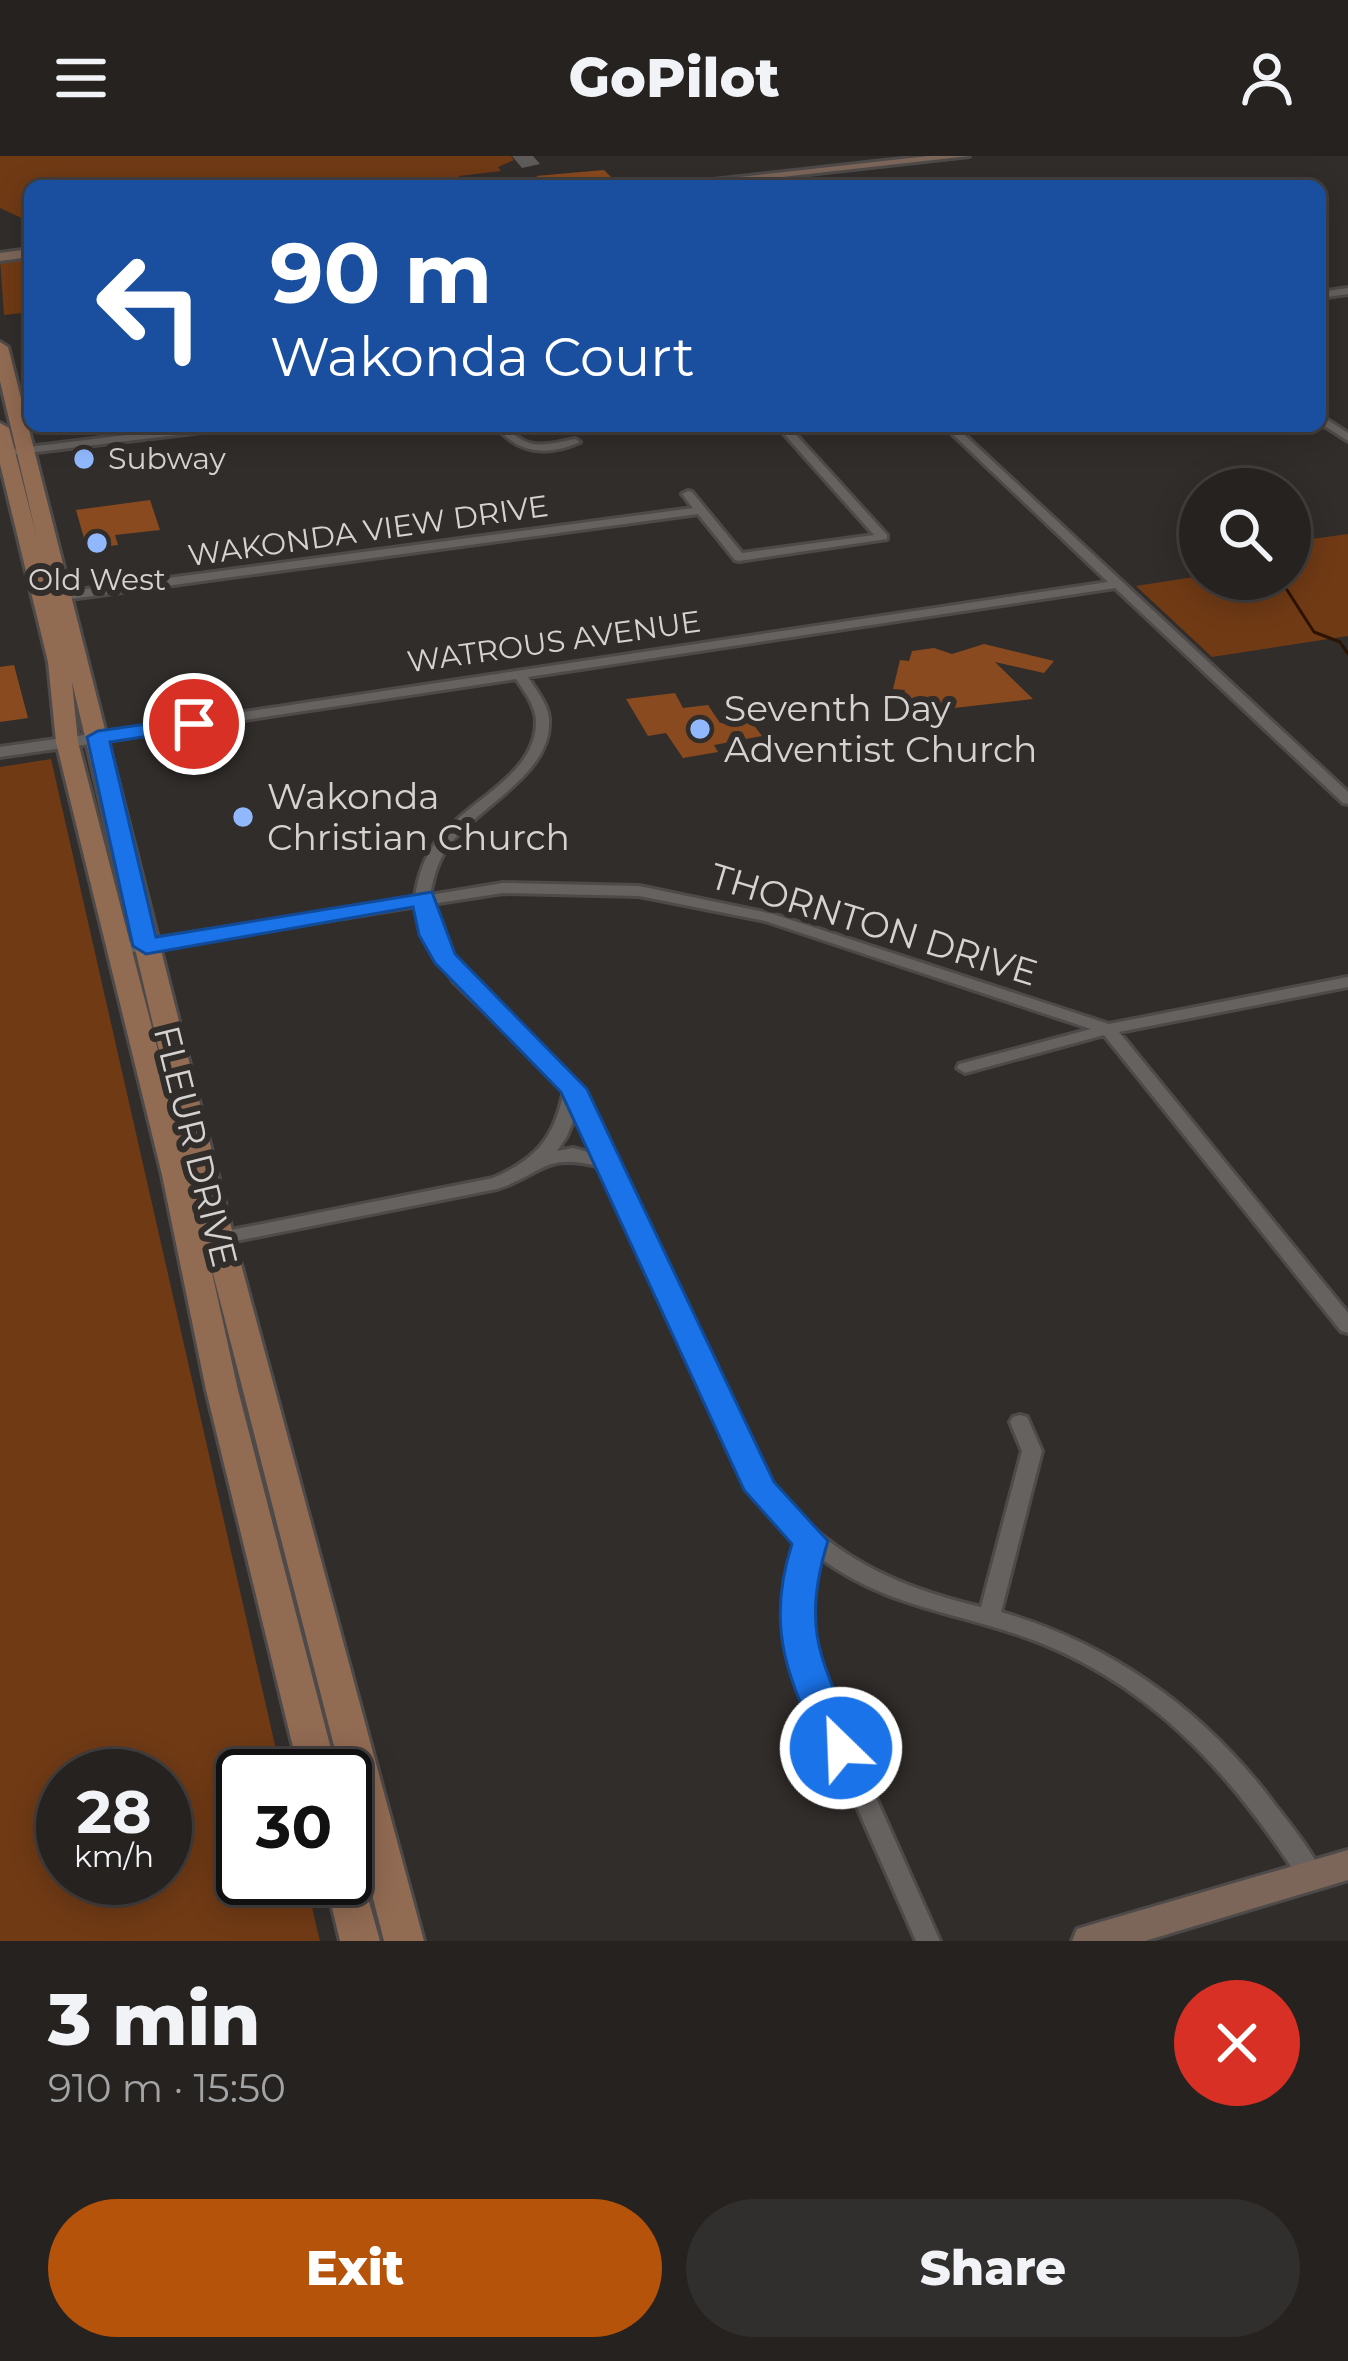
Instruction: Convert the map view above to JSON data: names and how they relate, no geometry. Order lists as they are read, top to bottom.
{
  "streets": {
    "main road": ["FLEUR DRIVE"],
    "street": ["WAKONDA VIEW DRIVE", "WATROUS AVENUE", "THORNTON DRIVE"]
  },
  "crossings": [
    ["WAKONDA VIEW DRIVE", "FLEUR DRIVE"],
    ["WATROUS AVENUE", "FLEUR DRIVE"],
    ["THORNTON DRIVE", "FLEUR DRIVE"]
  ],
  "places": [
    "Subway",
    "Old West",
    "Seventh Day Adventist Church",
    "Wakonda Christian Church"
  ],
  "page": {
    "header": "GoPilot",
    "turn": ["90 m", "Wakonda Court"],
    "speed": "28 km/h",
    "limit": "30",
    "heading": ["3 min", "910 m · 15:50"],
    "buttons": ["Exit", "Share"]
  }
}
